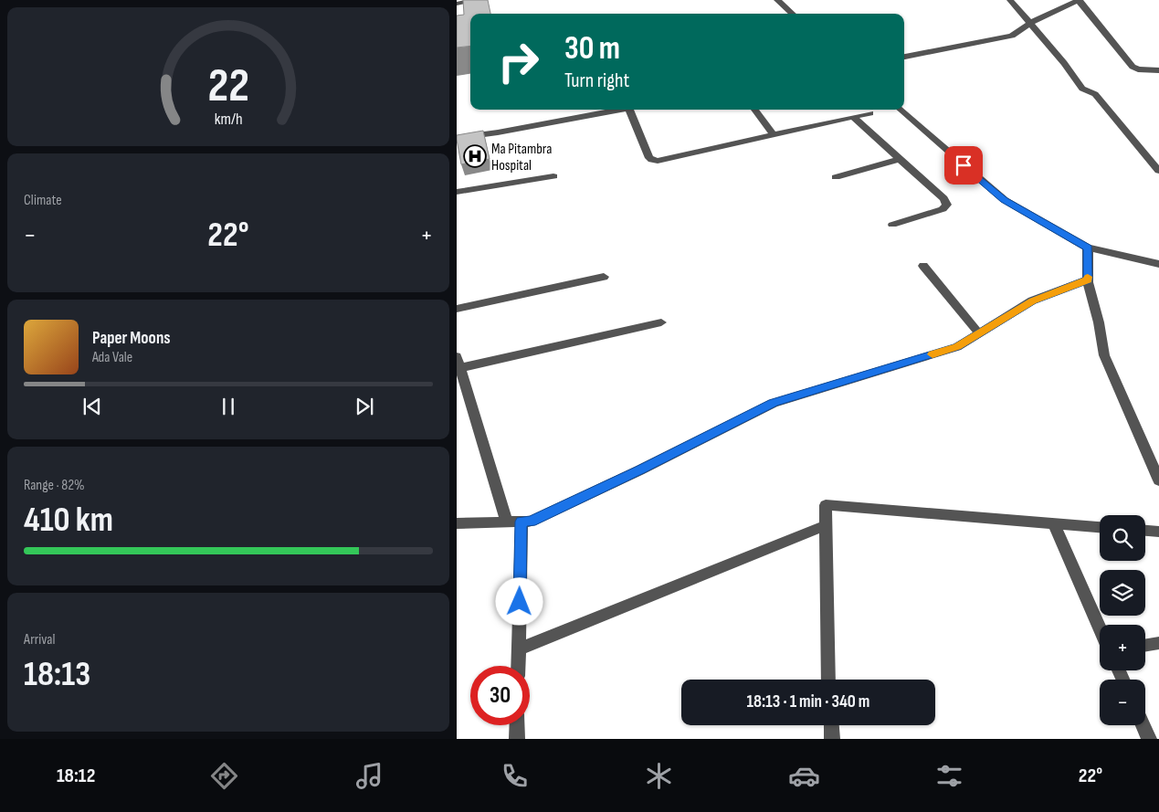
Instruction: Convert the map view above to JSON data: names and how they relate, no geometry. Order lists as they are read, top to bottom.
{
  "places": {
    "hospital": ["Ma Pitambra Hospital"]
  },
  "page": {
    "turn": ["30 m", "Turn right"],
    "tile": [
      "Climate",
      ["Range · 82%", "410 km"],
      ["Arrival", "18:13"]
    ],
    "heat": ["−", "22°", "+"],
    "song": ["Paper Moons", "Ada Vale"],
    "map_buttons": ["+", "−"],
    "limit": "30",
    "trip": "18:13 · 1 min · 340 m",
    "tabs": ["18:12", "22°"],
    "gauge": ["22", "km/h"]
  }
}
